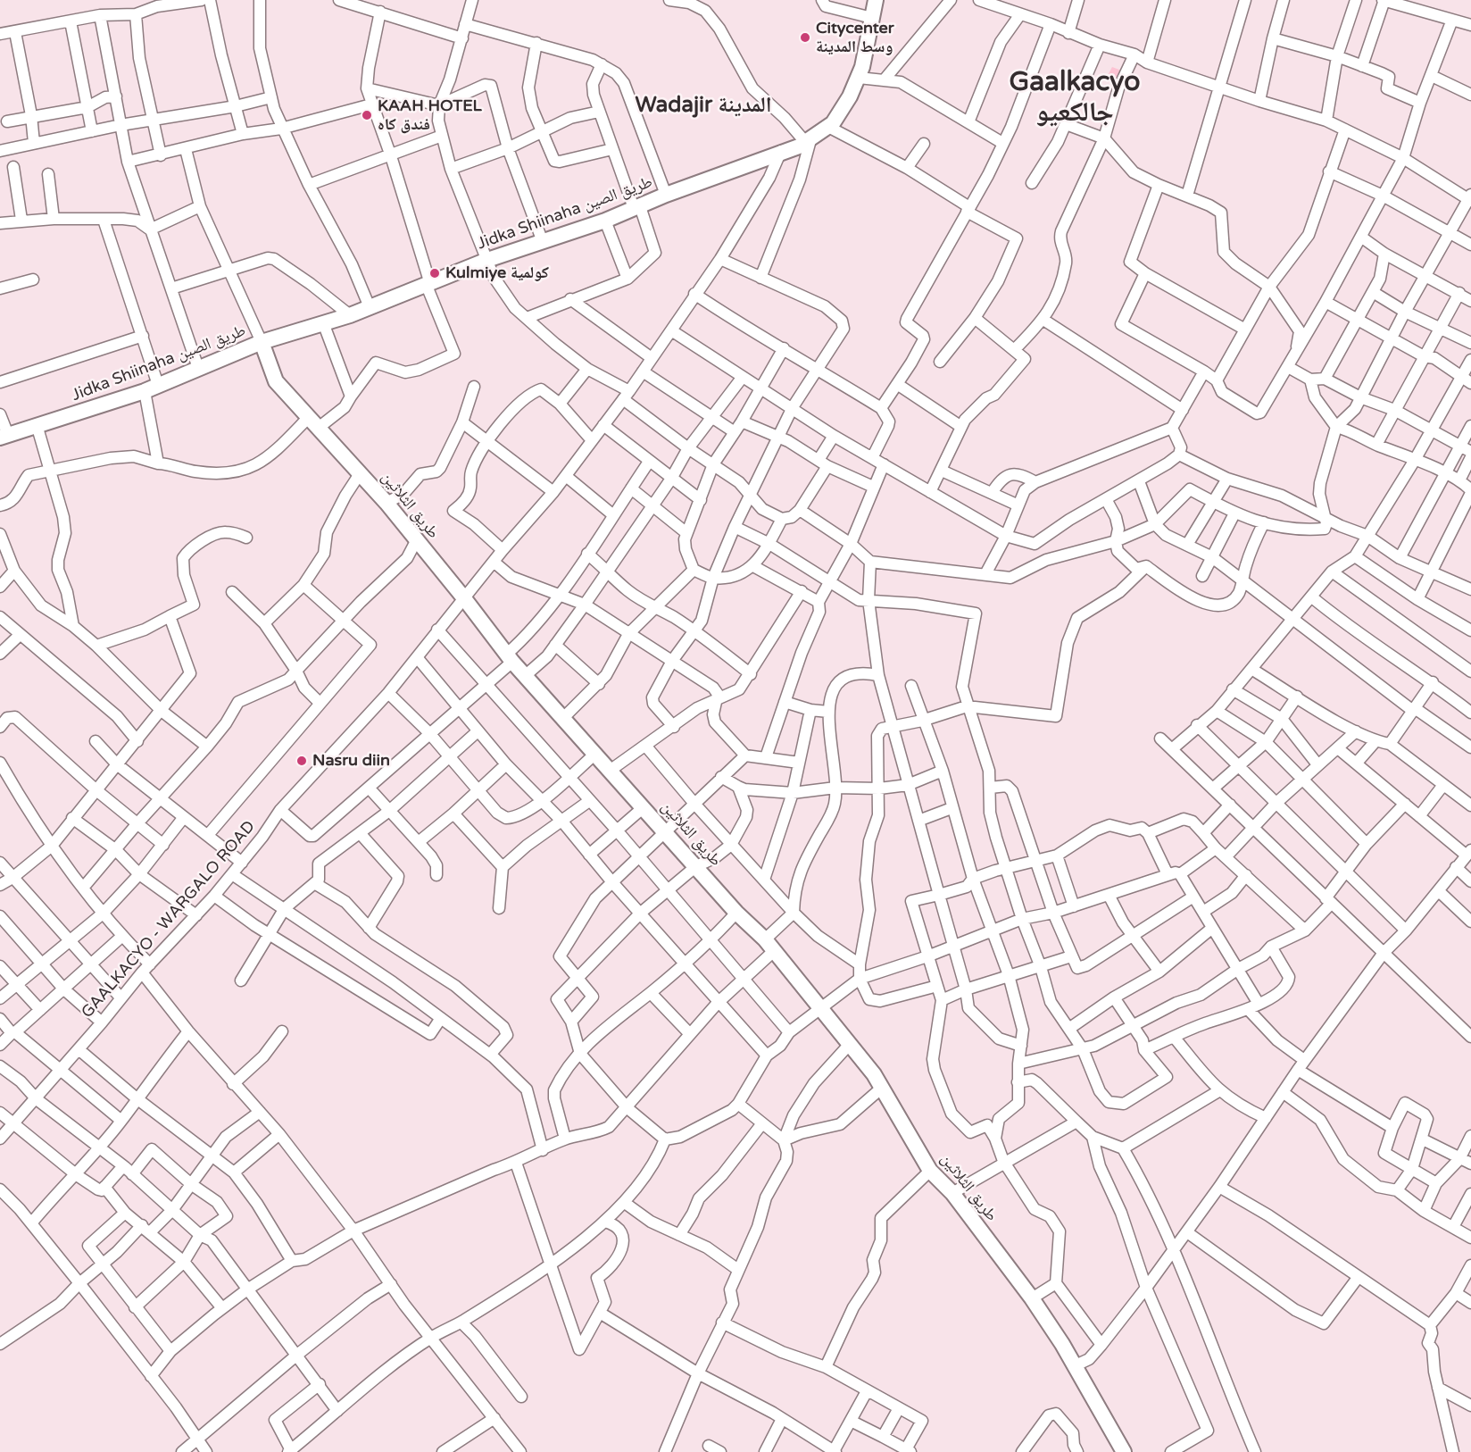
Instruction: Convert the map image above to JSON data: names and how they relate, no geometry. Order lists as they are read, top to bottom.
{
  "streets": {
    "main road": ["Jidka Shiinaha طريق الصين", "طريق الثلاثين"],
    "street": ["GAALKACYO - WARGALO ROAD"]
  },
  "crossings": [
    ["Jidka Shiinaha طريق الصين", "طريق الثلاثين"],
    ["Jidka Shiinaha طريق الصين", "GAALKACYO - WARGALO ROAD"],
    ["طريق الثلاثين", "GAALKACYO - WARGALO ROAD"]
  ],
  "districts": ["Gaalkacyo جالكعيو", "Wadajir المدينة"],
  "places": [
    "Citycenter وسط المدينة",
    "KAAH HOTEL فندق كاه",
    "Kulmiye كولمية",
    "Nasru diin"
  ]
}
